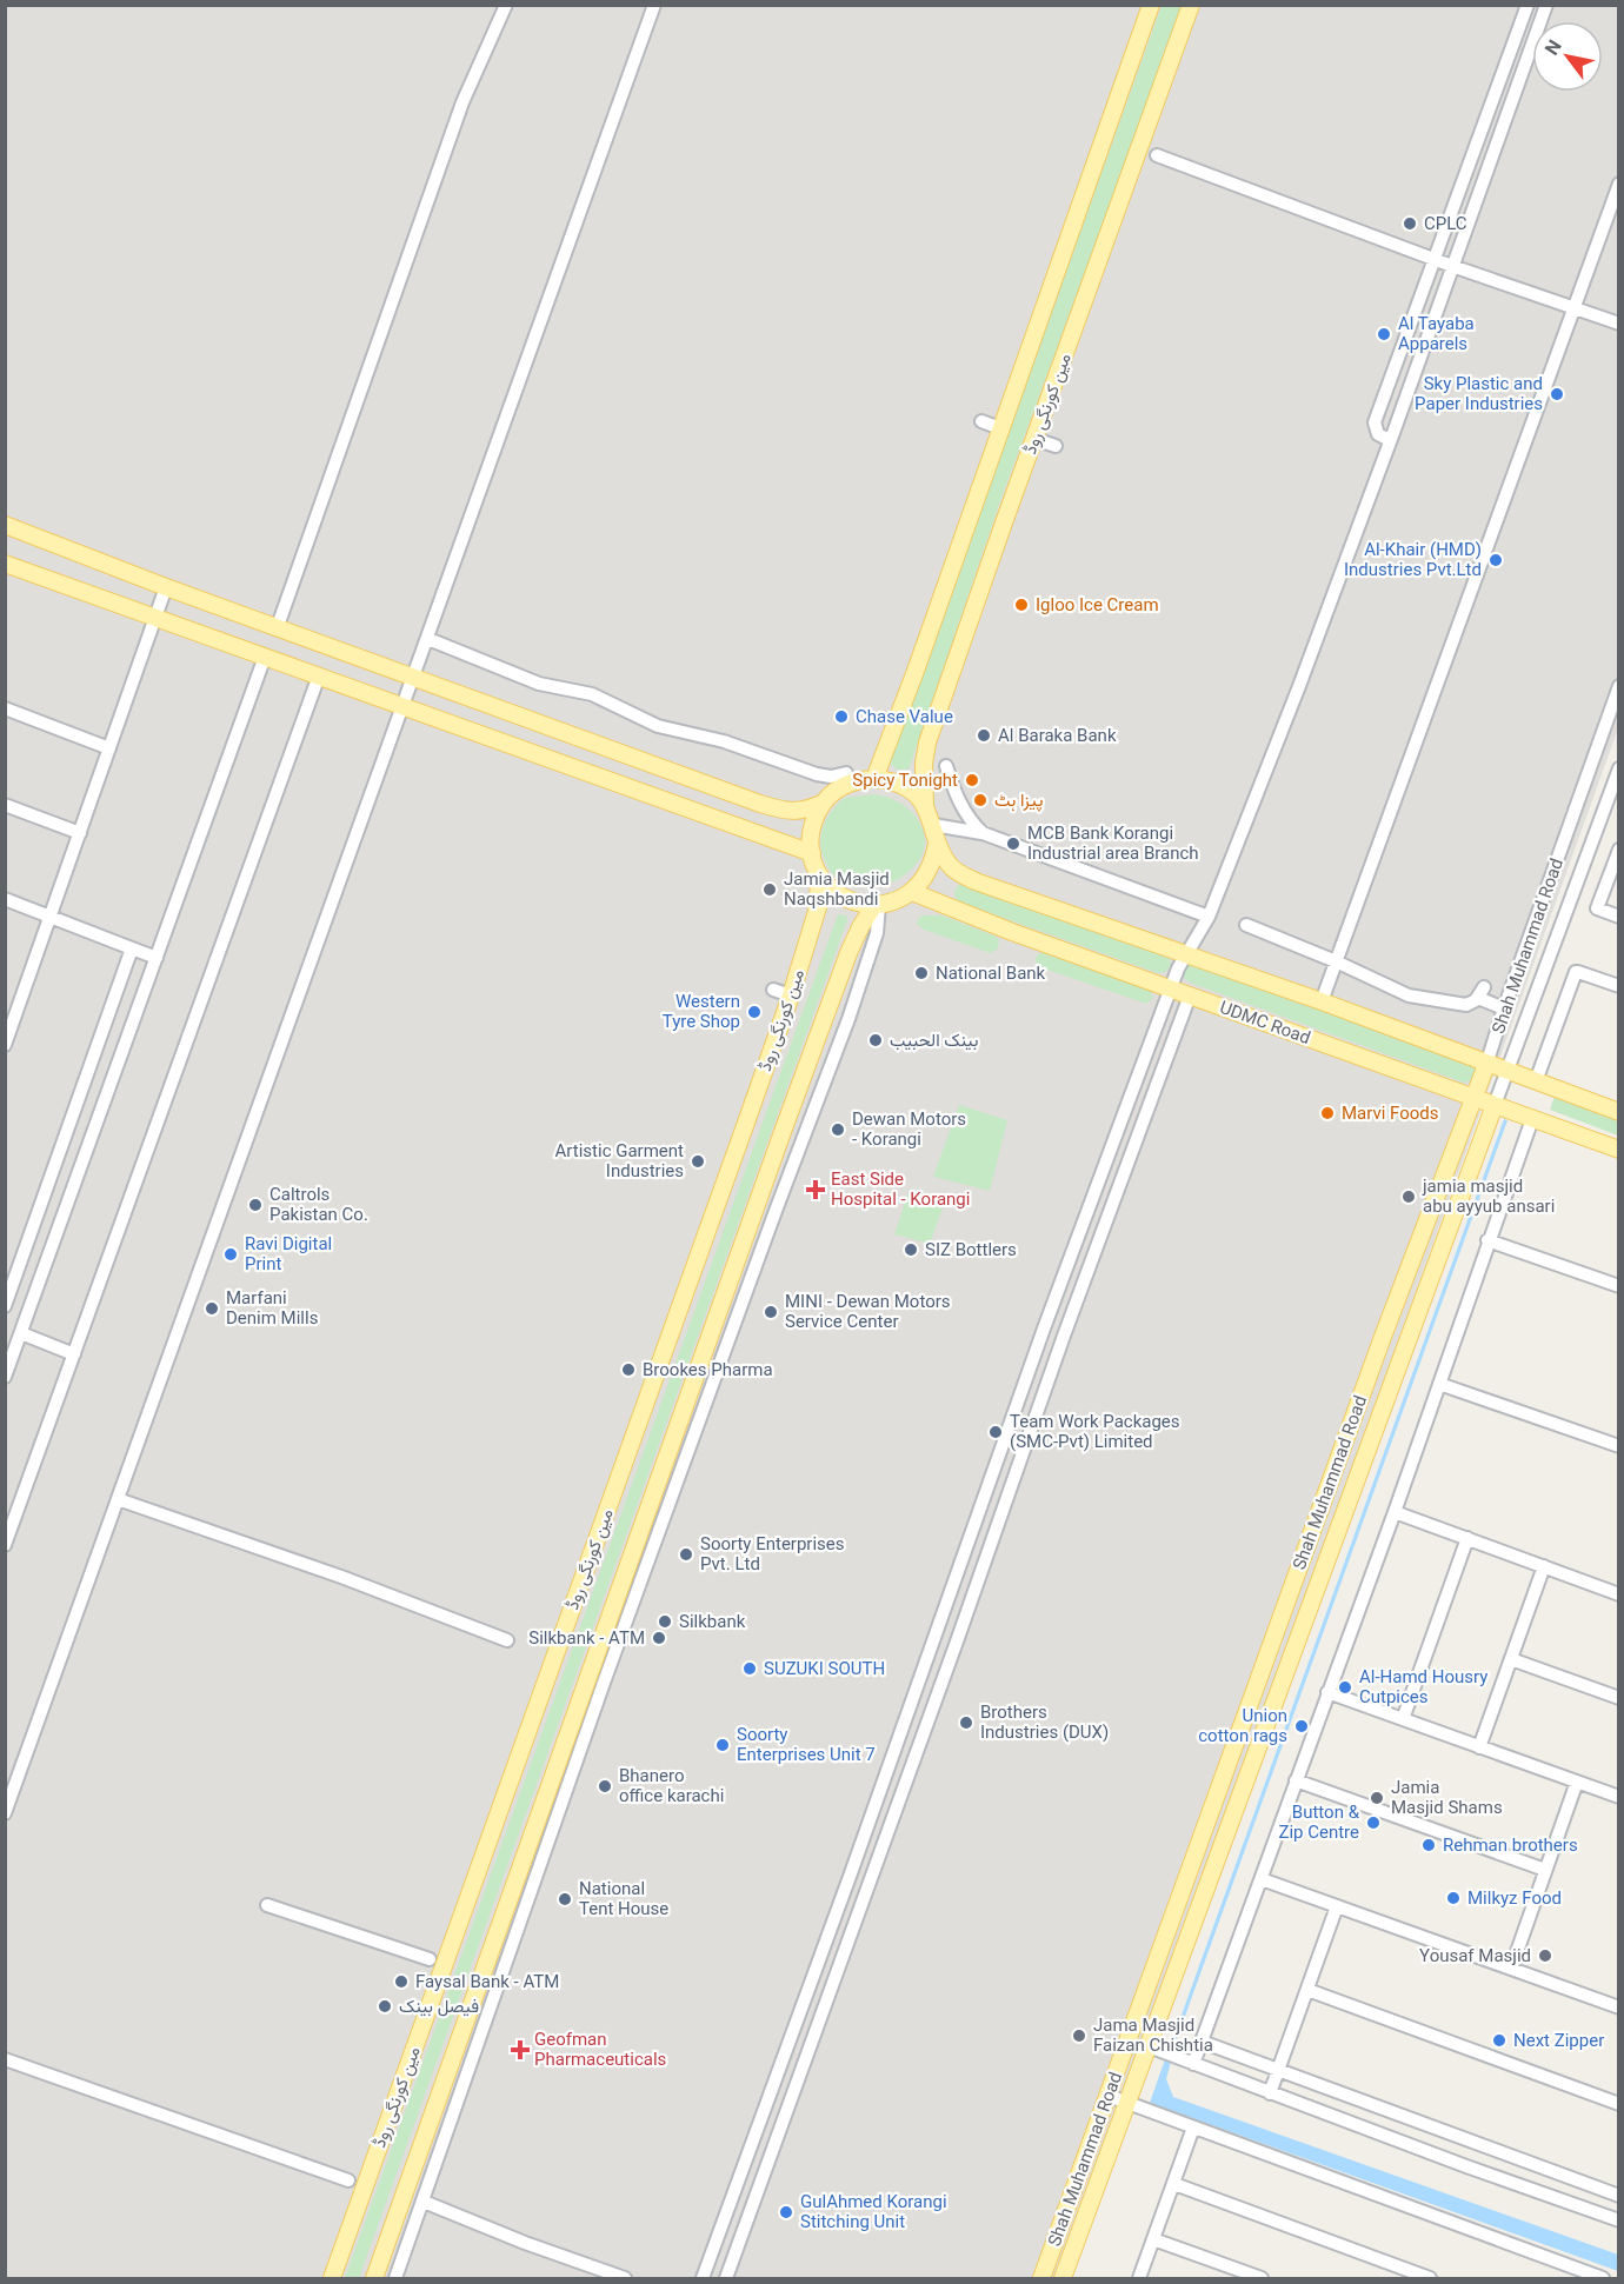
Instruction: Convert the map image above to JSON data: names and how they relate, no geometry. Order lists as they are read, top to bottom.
{
  "streets": {
    "main road": ["مین کورنگی روڈ", "Shah Muhammad Road", "UDMC Road"]
  },
  "crossings": [
    ["مین کورنگی روڈ", "UDMC Road"],
    ["Shah Muhammad Road", "UDMC Road"]
  ],
  "places": {
    "other": [
      "CPLC",
      "Al Tayaba Apparels",
      "Sky Plastic and Paper Industries",
      "Al-Khair (HMD) Industries Pvt.Ltd",
      "Igloo Ice Cream",
      "Chase Value",
      "Al Baraka Bank",
      "Spicy Tonight",
      "پیزا ہٹ",
      "MCB Bank Korangi Industrial area Branch",
      "Jamia Masjid Naqshbandi",
      "National Bank",
      "Western Tyre Shop",
      "بينک الحبيب",
      "Marvi Foods",
      "Dewan Motors - Korangi",
      "Artistic Garment Industries",
      "jamia masjid abu ayyub ansari",
      "Caltrols Pakistan Co.",
      "SIZ Bottlers",
      "Ravi Digital Print",
      "Marfani Denim Mills",
      "MINI - Dewan Motors Service Center",
      "Brookes Pharma",
      "Team Work Packages (SMC-Pvt) Limited",
      "Soorty Enterprises Pvt. Ltd",
      "Silkbank",
      "Silkbank - ATM",
      "SUZUKI SOUTH",
      "Al-Hamd Housry Cutpices",
      "Brothers Industries (DUX)",
      "Union cotton rags",
      "Soorty Enterprises Unit 7",
      "Bhanero office karachi",
      "Jamia Masjid Shams",
      "Button & Zip Centre",
      "Rehman brothers",
      "Milkyz Food",
      "National Tent House",
      "Yousaf Masjid",
      "Faysal Bank - ATM",
      "فیصل بینک",
      "Jama Masjid Faizan Chishtia",
      "Next Zipper",
      "GulAhmed Korangi Stitching Unit"
    ],
    "health": ["East Side Hospital - Korangi", "Geofman Pharmaceuticals"]
  },
  "north": "top left"
}
